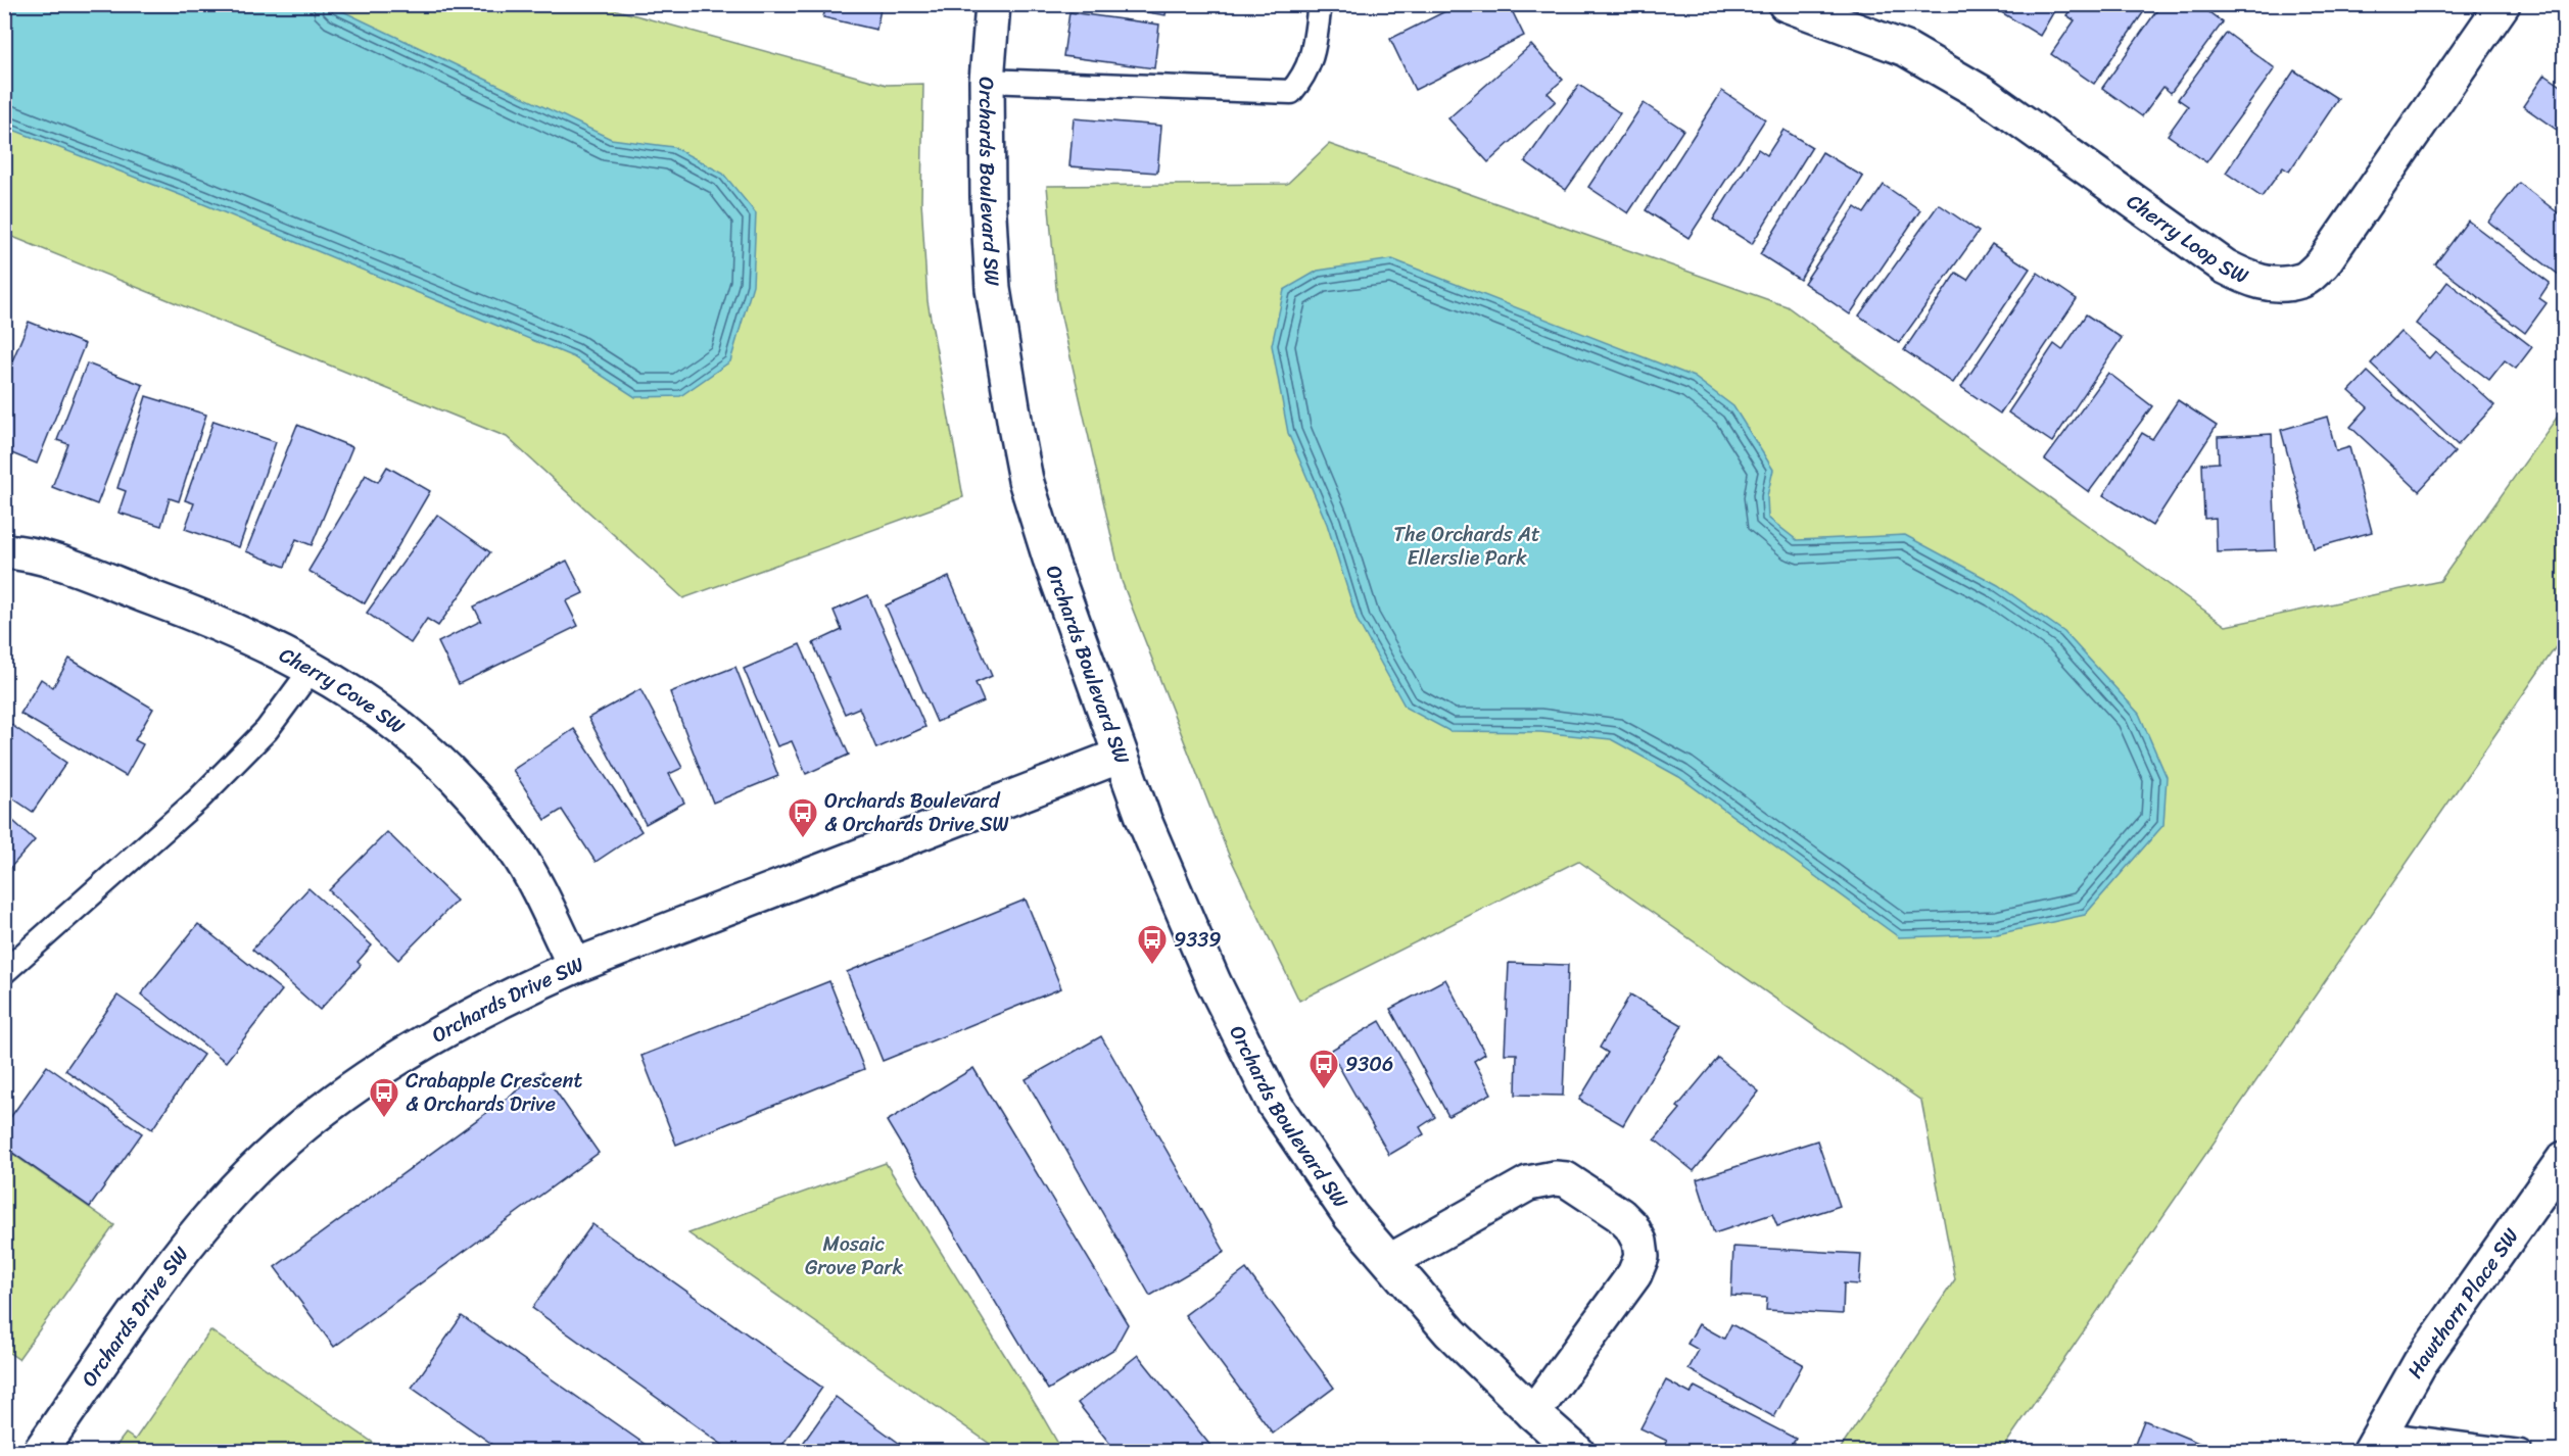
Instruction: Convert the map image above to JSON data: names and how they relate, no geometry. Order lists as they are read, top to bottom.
{
  "streets": {
    "street": [
      "Orchards Boulevard SW",
      "Cherry Loop SW",
      "Cherry Cove SW",
      "Orchards Drive SW",
      "Hawthorn Place SW"
    ]
  },
  "crossings": [
    ["Orchards Boulevard SW", "Orchards Drive SW"],
    ["Cherry Cove SW", "Orchards Drive SW"]
  ],
  "parks": ["The Orchards At Ellerslie Park", "Mosaic Grove Park"],
  "places": {
    "bus stop": [
      "Orchards Boulevard & Orchards Drive SW",
      "9339",
      "9306",
      "Crabapple Crescent & Orchards Drive"
    ]
  }
}
